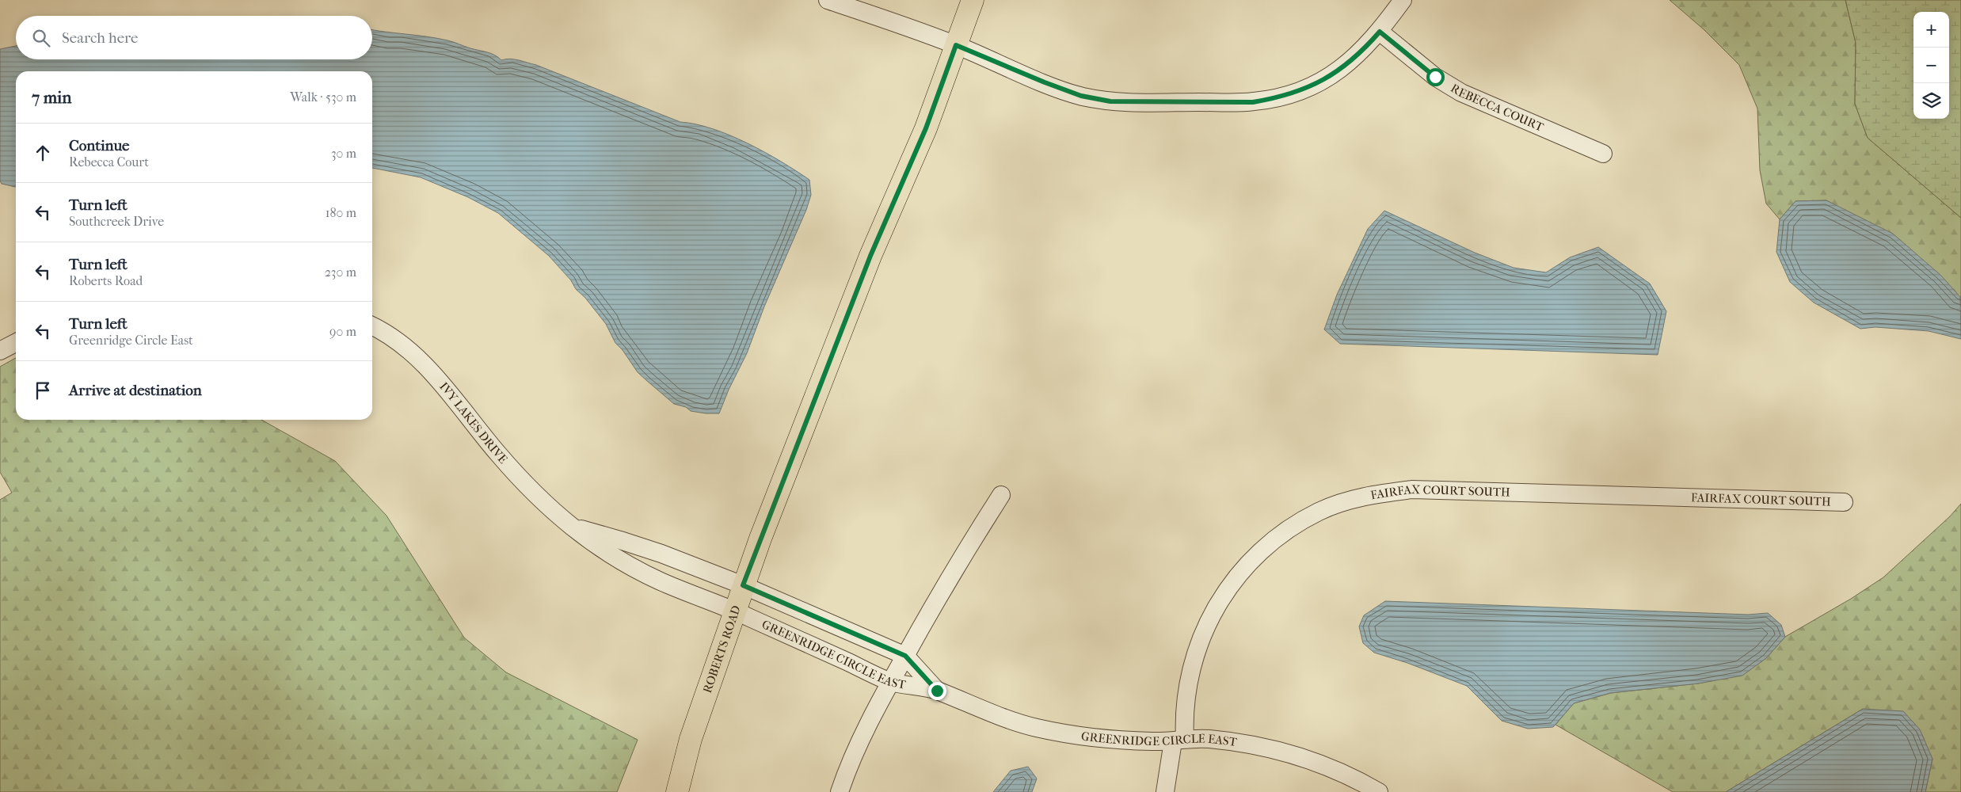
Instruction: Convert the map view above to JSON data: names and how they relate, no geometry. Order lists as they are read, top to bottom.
{
  "streets": {
    "main road": ["ROBERTS ROAD"],
    "street": [
      "REBECCA COURT",
      "IVY LAKES DRIVE",
      "FAIRFAX COURT SOUTH",
      "GREENRIDGE CIRCLE EAST"
    ]
  },
  "crossings": [
    ["IVY LAKES DRIVE", "ROBERTS ROAD"],
    ["IVY LAKES DRIVE", "GREENRIDGE CIRCLE EAST"],
    ["FAIRFAX COURT SOUTH", "GREENRIDGE CIRCLE EAST"],
    ["ROBERTS ROAD", "GREENRIDGE CIRCLE EAST"]
  ],
  "page": {
    "map_buttons": ["+", "−"],
    "search": "Search here",
    "heading": ["7 min", "Walk · 530 m"],
    "list": [
      ["Continue", "Rebecca Court", "30 m"],
      ["Turn left", "Southcreek Drive", "180 m"],
      ["Turn left", "Roberts Road", "230 m"],
      ["Turn left", "Greenridge Circle East", "90 m"],
      "Arrive at destination"
    ]
  }
}
